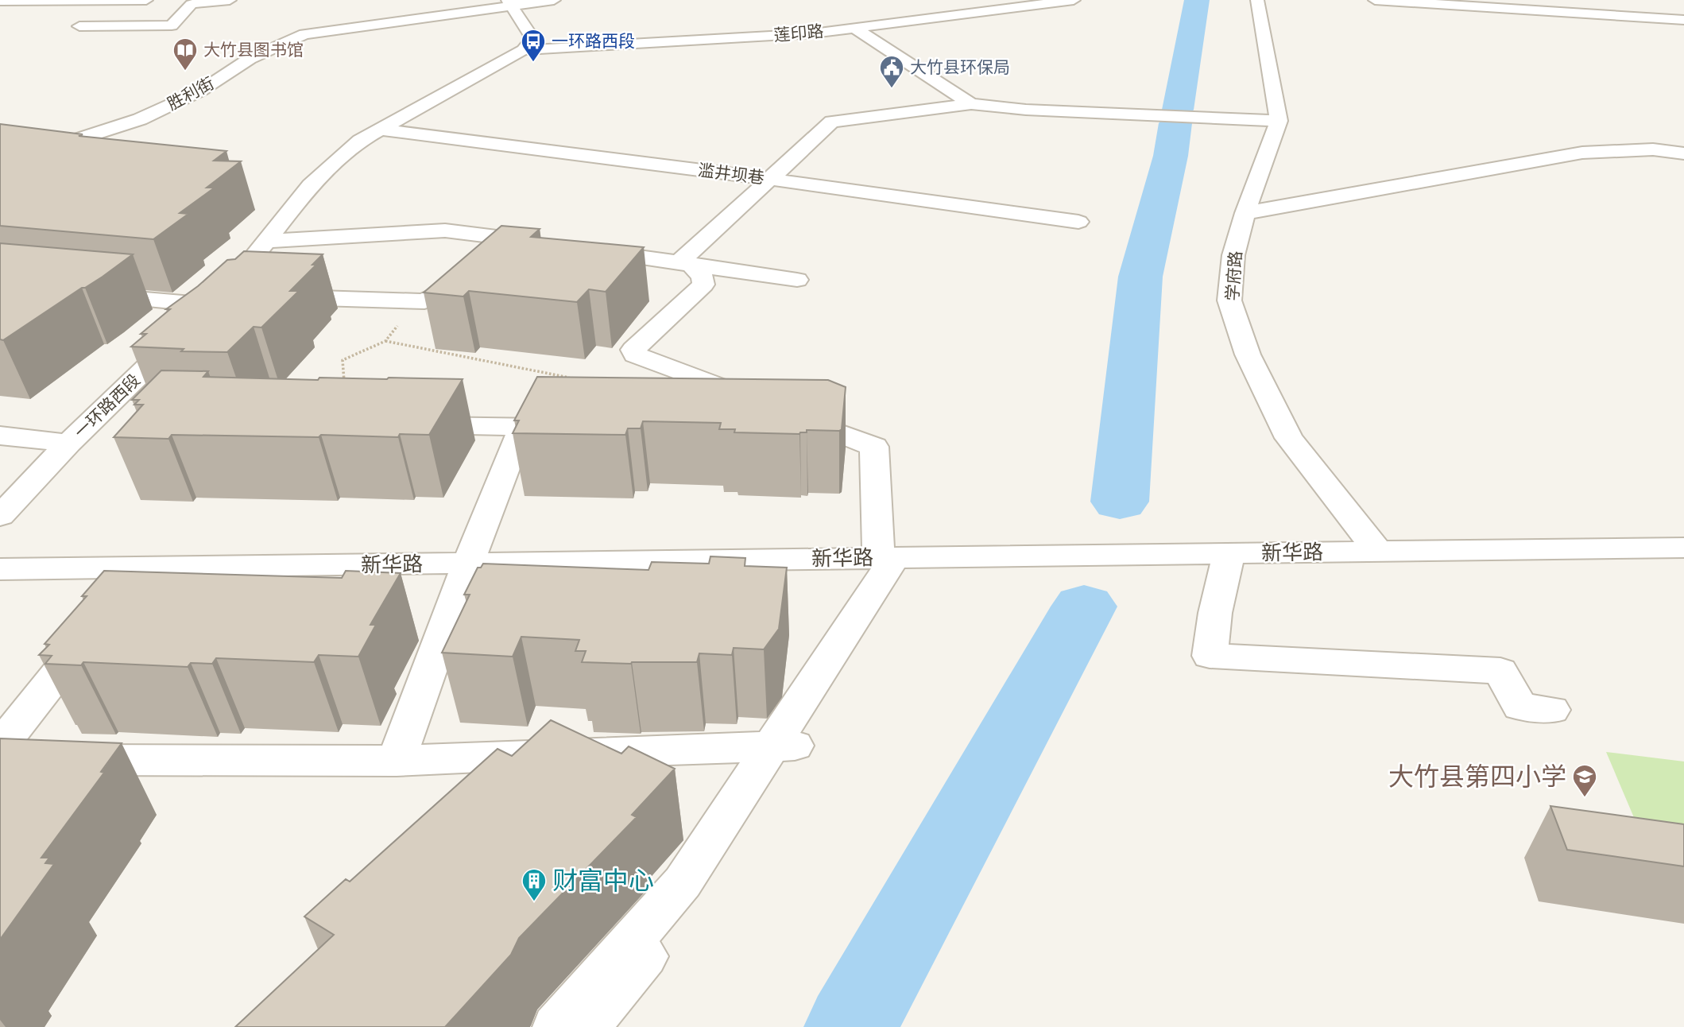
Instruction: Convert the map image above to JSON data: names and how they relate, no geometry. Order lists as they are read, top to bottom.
{
  "streets": {
    "street": [
      "莲印路",
      "胜利街",
      "滥井坝巷",
      "学府路",
      "一环路西段",
      "新华路"
    ]
  },
  "crossings": [
    ["莲印路", "一环路西段"],
    ["滥井坝巷", "一环路西段"],
    ["学府路", "新华路"]
  ],
  "places": {
    "bus stop": ["一环路西段"],
    "library": ["大竹县图书馆"],
    "public building": ["大竹县环保局"],
    "school or university": ["大竹县第四小学"],
    "building": ["财富中心"]
  }
}
